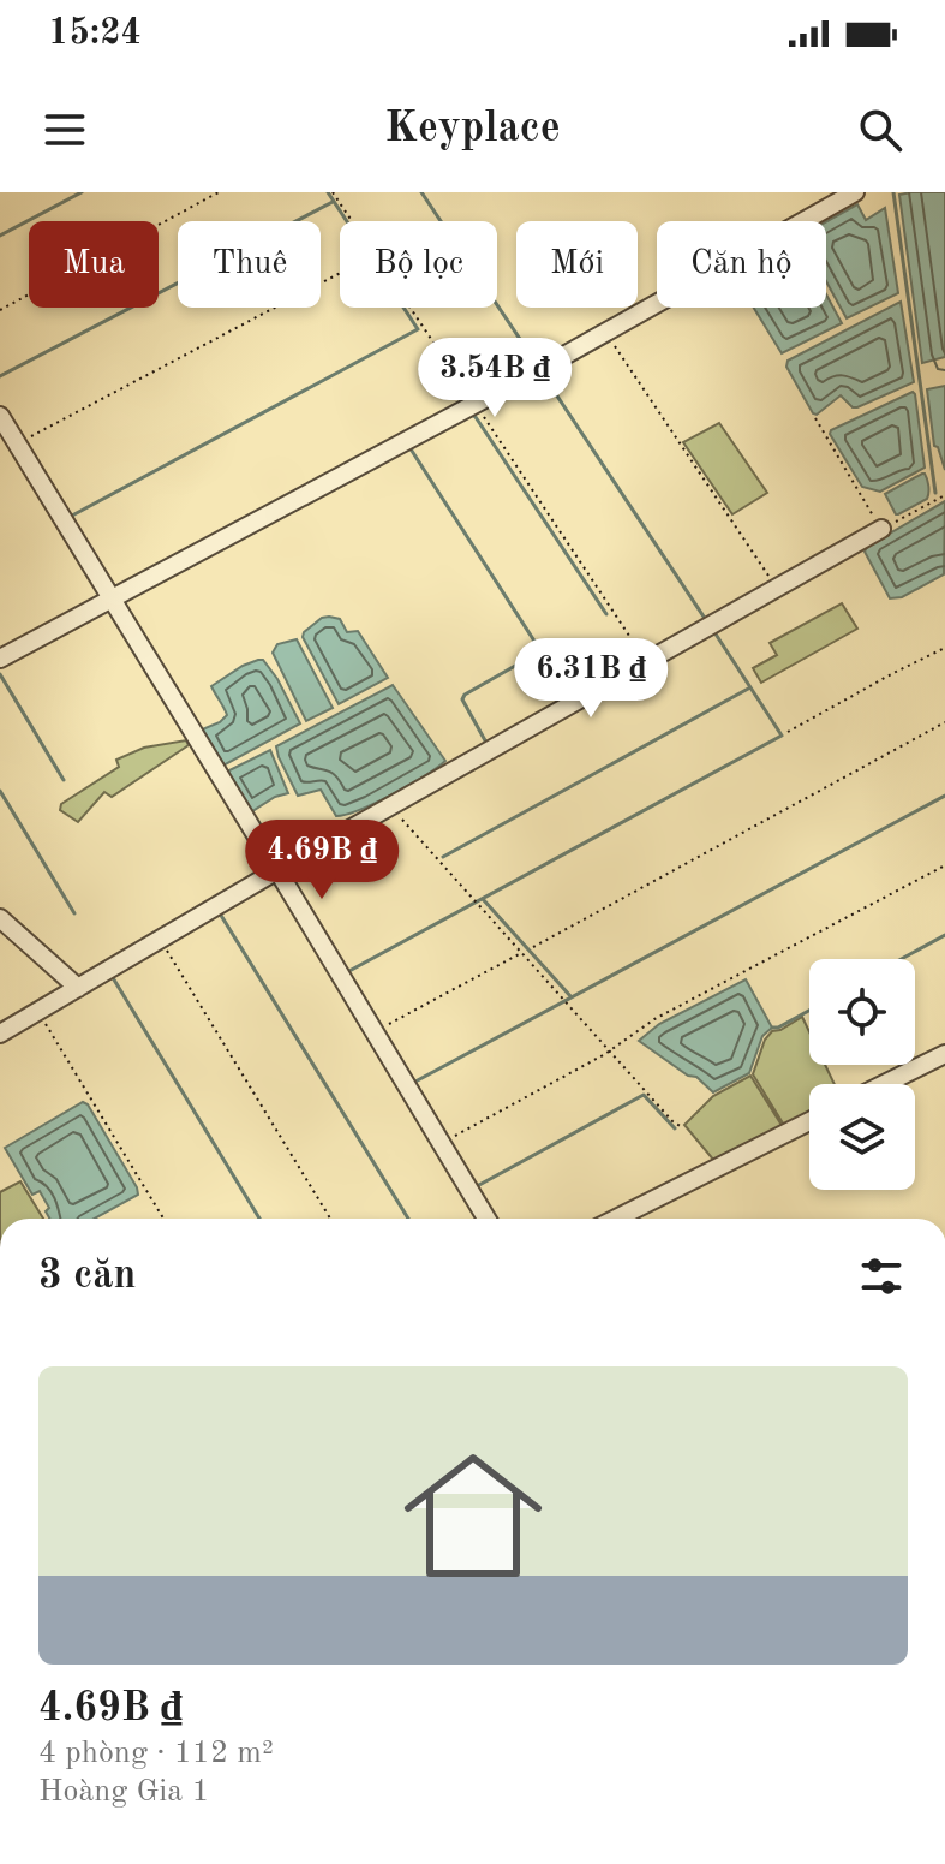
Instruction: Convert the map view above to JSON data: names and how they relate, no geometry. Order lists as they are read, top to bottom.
{
  "page": {
    "status": "15:24",
    "header": "Keyplace",
    "chip": [
      "Mua",
      "Thuê",
      "Bộ lọc",
      "Mới",
      "Căn hộ"
    ],
    "price": ["3.54B ₫", "6.31B ₫", "4.69B ₫"],
    "heading": "3 căn",
    "list": [
      {
        "name": "4.69B ₫",
        "note": "4 phòng · 112 m² · Hoàng Gia 1"
      }
    ]
  }
}
